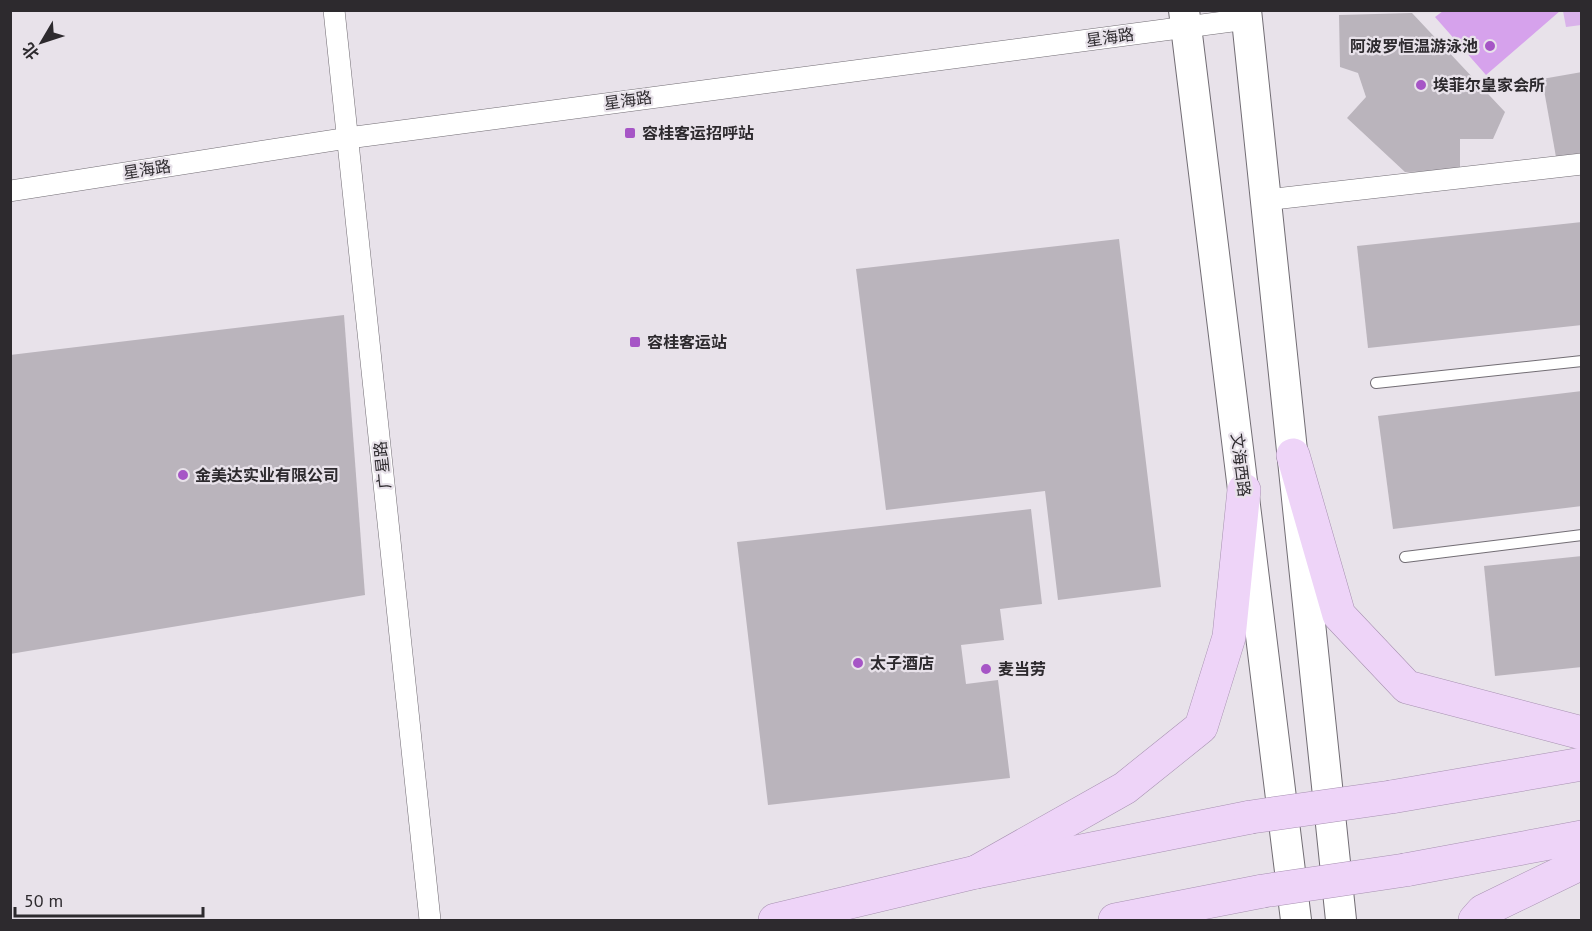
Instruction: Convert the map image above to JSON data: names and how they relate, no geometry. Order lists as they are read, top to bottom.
{
  "streets": {
    "main road": ["文海西路"],
    "street": ["星海路", "广星路"]
  },
  "crossings": [
    ["星海路", "广星路"],
    ["星海路", "文海西路"]
  ],
  "places": {
    "other": [
      "阿波罗恒温游泳池",
      "埃菲尔皇家会所",
      "金美达实业有限公司",
      "太子酒店",
      "麦当劳"
    ],
    "transit": ["容桂客运招呼站", "容桂客运站"]
  },
  "scale_bar": "50 m",
  "north": "bottom left"
}
